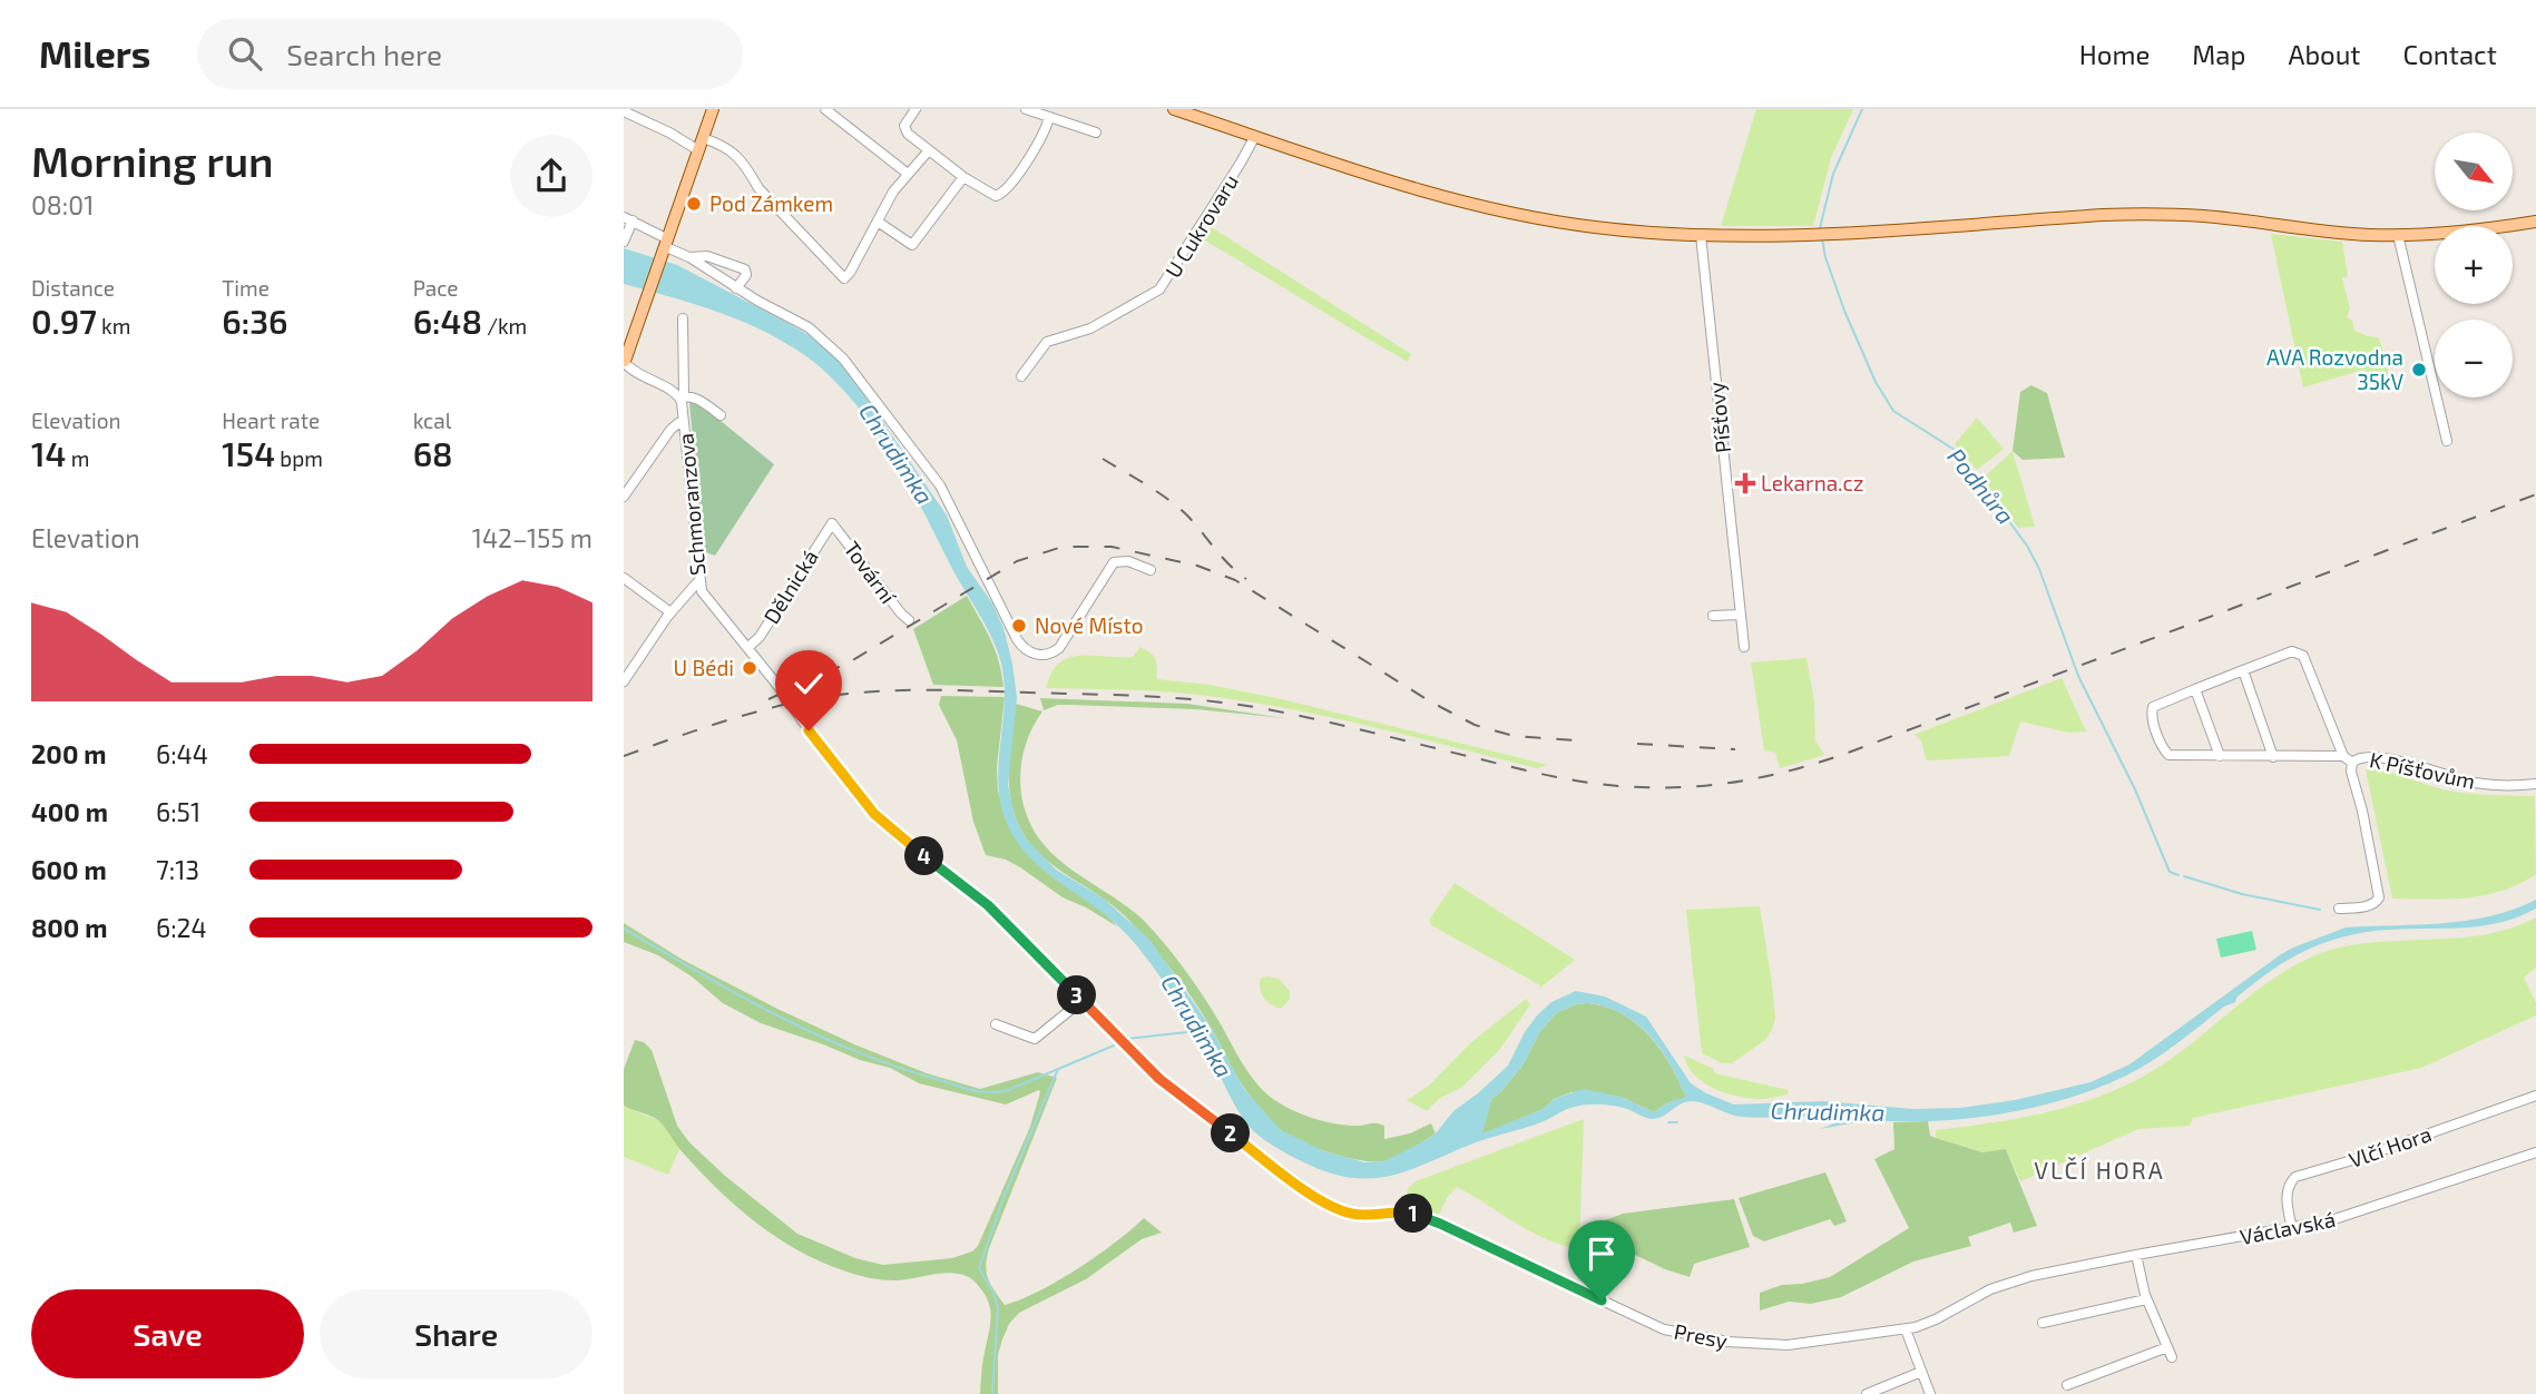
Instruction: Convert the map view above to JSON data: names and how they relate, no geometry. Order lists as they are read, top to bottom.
{
  "streets": {
    "street": [
      "U Cukrovaru",
      "Píšťovy",
      "Schmoranzova",
      "Tovární",
      "Dělnická",
      "K Píšťovům",
      "Vlčí Hora",
      "Václavská",
      "Presy"
    ]
  },
  "crossings": [
    ["Schmoranzova", "Dělnická"],
    ["Schmoranzova", "Presy"],
    ["Tovární", "Dělnická"],
    ["Vlčí Hora", "Václavská"],
    ["Václavská", "Presy"]
  ],
  "districts": ["VLČÍ HORA"],
  "water": ["Chrudimka", "Podhůra"],
  "places": {
    "other": [
      "Pod Zámkem",
      "AVA Rozvodna 35kV",
      "Nové Místo",
      "U Bédi"
    ],
    "health": ["Lekarna.cz"]
  },
  "north": "bottom right",
  "page": {
    "header": "Milers",
    "search": "Search here",
    "nav": [
      "Home",
      "Map",
      "About",
      "Contact"
    ],
    "heading": ["Morning run", "08:01"],
    "map_buttons": ["+", "−"],
    "stats": [
      ["Distance", "0.97 km"],
      ["Time", "6:36"],
      ["Pace", "6:48 /km"],
      ["Elevation", "14 m"],
      ["Heart rate", "154 bpm"],
      ["kcal", "68"]
    ],
    "chart": ["Elevation", "142–155 m"],
    "list": [
      {
        "name": "200 m",
        "note": "6:44"
      },
      {
        "name": "400 m",
        "note": "6:51"
      },
      {
        "name": "600 m",
        "note": "7:13"
      },
      {
        "name": "800 m",
        "note": "6:24"
      }
    ],
    "pins": [
      "4",
      "3",
      "2",
      "1"
    ],
    "buttons": ["Save", "Share"]
  }
}
